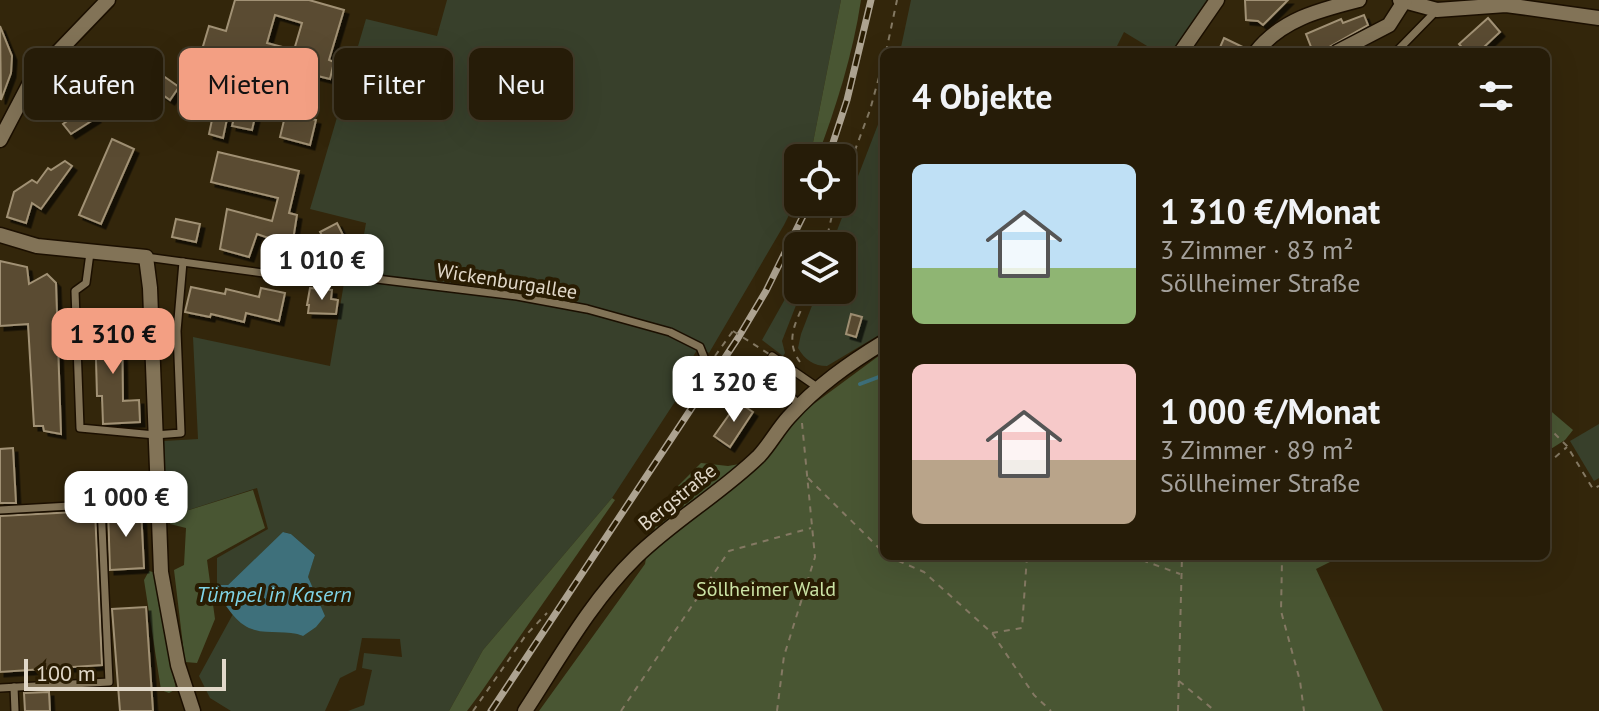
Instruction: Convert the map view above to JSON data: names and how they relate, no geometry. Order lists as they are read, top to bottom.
{
  "streets": {
    "street": ["Bergstraße"],
    "lane": ["Wickenburgallee"]
  },
  "water": ["Tümpel in Kasern"],
  "parks": ["Söllheimer Wald"],
  "scale_bar": "100 m",
  "page": {
    "chip": [
      "Kaufen",
      "Mieten",
      "Filter",
      "Neu"
    ],
    "heading": "4 Objekte",
    "list": [
      {
        "name": "1 310 €/Monat",
        "note": "3 Zimmer · 83 m² · Söllheimer Straße"
      },
      {
        "name": "1 000 €/Monat",
        "note": "3 Zimmer · 89 m² · Söllheimer Straße"
      }
    ],
    "price": [
      "1 010 €",
      "1 310 €",
      "1 320 €",
      "1 000 €"
    ],
    "scale": "100 m"
  }
}
